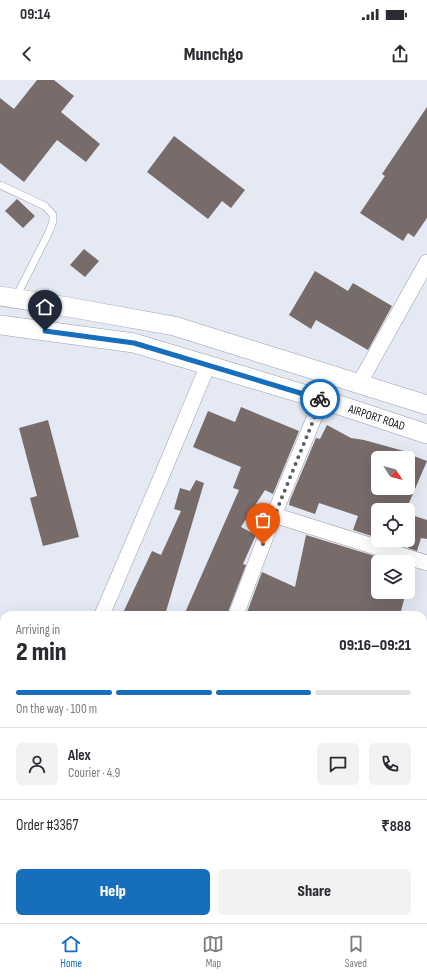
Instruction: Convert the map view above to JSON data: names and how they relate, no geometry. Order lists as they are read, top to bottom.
{
  "streets": {
    "street": ["AIRPORT ROAD"]
  },
  "north": "bottom right",
  "page": {
    "status": "09:14",
    "header": "Munchgo",
    "heading": ["2 min", "Arriving in", "09:16–09:21"],
    "panel": [
      "Alex",
      "Courier · 4.9",
      "Order #3367",
      "₹888"
    ],
    "bar": "On the way · 100 m",
    "buttons": ["Help", "Share"],
    "tabs": ["Home", "Map", "Saved"]
  }
}
